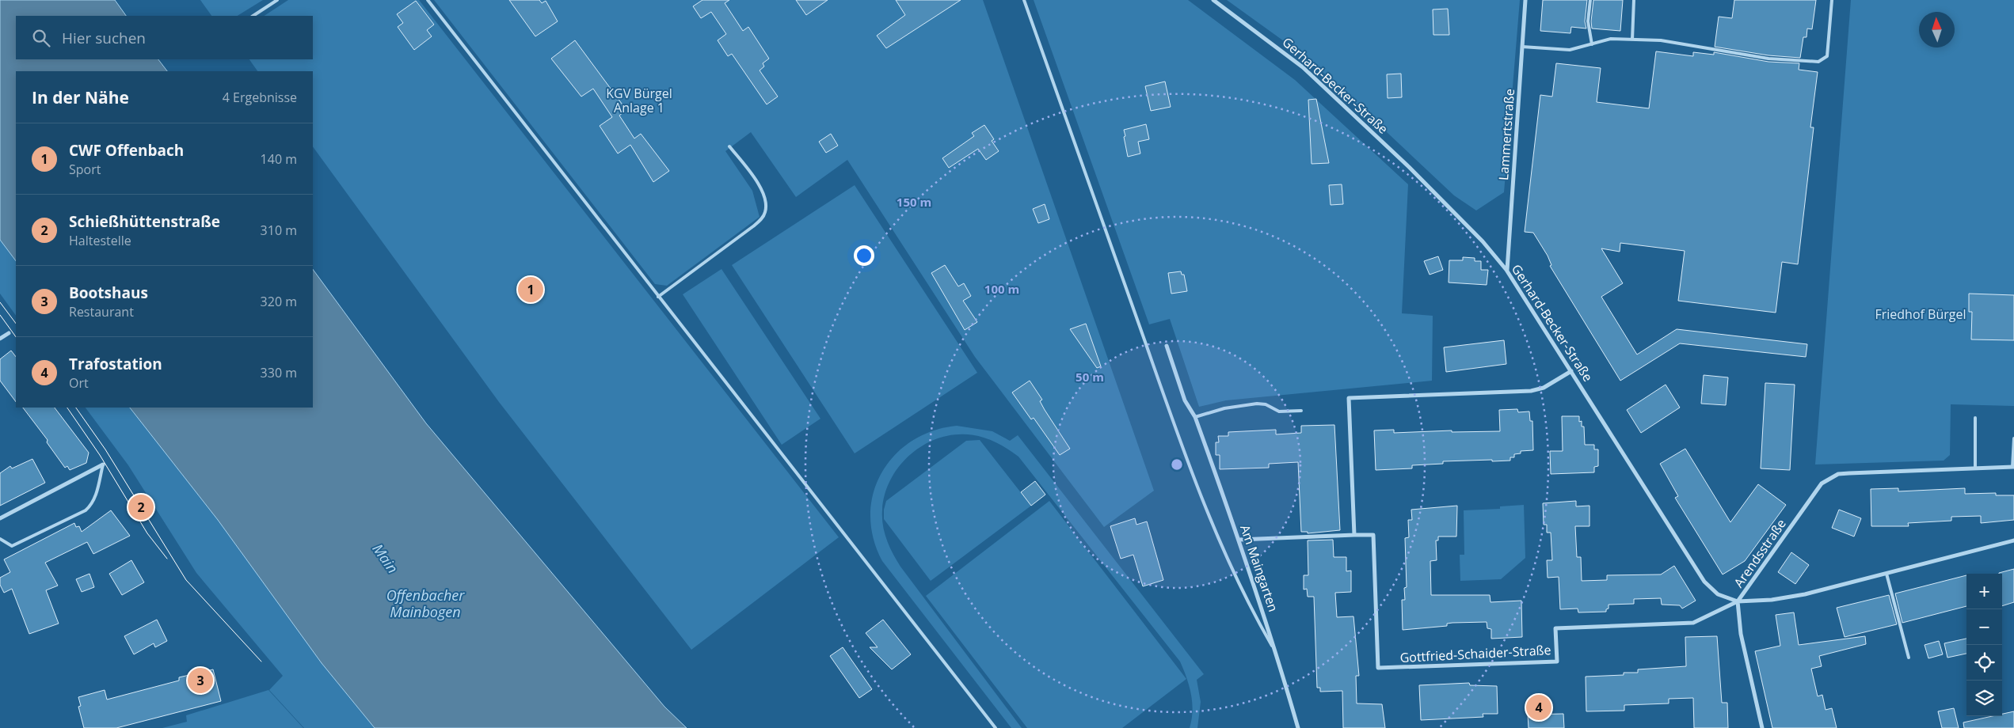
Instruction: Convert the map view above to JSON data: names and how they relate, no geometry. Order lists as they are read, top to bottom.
{
  "streets": {
    "street": [
      "Gerhard-Becker-Straße",
      "Lammertstraße",
      "Arendsstraße",
      "Am Maingarten",
      "Gottfried-Schaider-Straße"
    ]
  },
  "crossings": [
    ["Gerhard-Becker-Straße", "Lammertstraße"],
    ["Gerhard-Becker-Straße", "Arendsstraße"],
    ["Gerhard-Becker-Straße", "Gottfried-Schaider-Straße"],
    ["Arendsstraße", "Gottfried-Schaider-Straße"],
    ["Am Maingarten", "Gottfried-Schaider-Straße"]
  ],
  "water": ["Main", "Offenbacher Mainbogen"],
  "parks": ["KGV Bürgel Anlage 1", "Friedhof Bürgel"],
  "north": "top",
  "page": {
    "search": "Hier suchen",
    "heading": ["In der Nähe", "4 Ergebnisse"],
    "list": [
      {
        "mark": "1",
        "name": "CWF Offenbach",
        "note": "Sport",
        "value": "140 m"
      },
      {
        "mark": "2",
        "name": "Schießhüttenstraße",
        "note": "Haltestelle",
        "value": "310 m"
      },
      {
        "mark": "3",
        "name": "Bootshaus",
        "note": "Restaurant",
        "value": "320 m"
      },
      {
        "mark": "4",
        "name": "Trafostation",
        "note": "Ort",
        "value": "330 m"
      }
    ],
    "pins": [
      "1",
      "2",
      "3",
      "4"
    ],
    "map_buttons": ["+", "−"]
  },
  "rings": ["150 m", "100 m", "50 m"]
}
